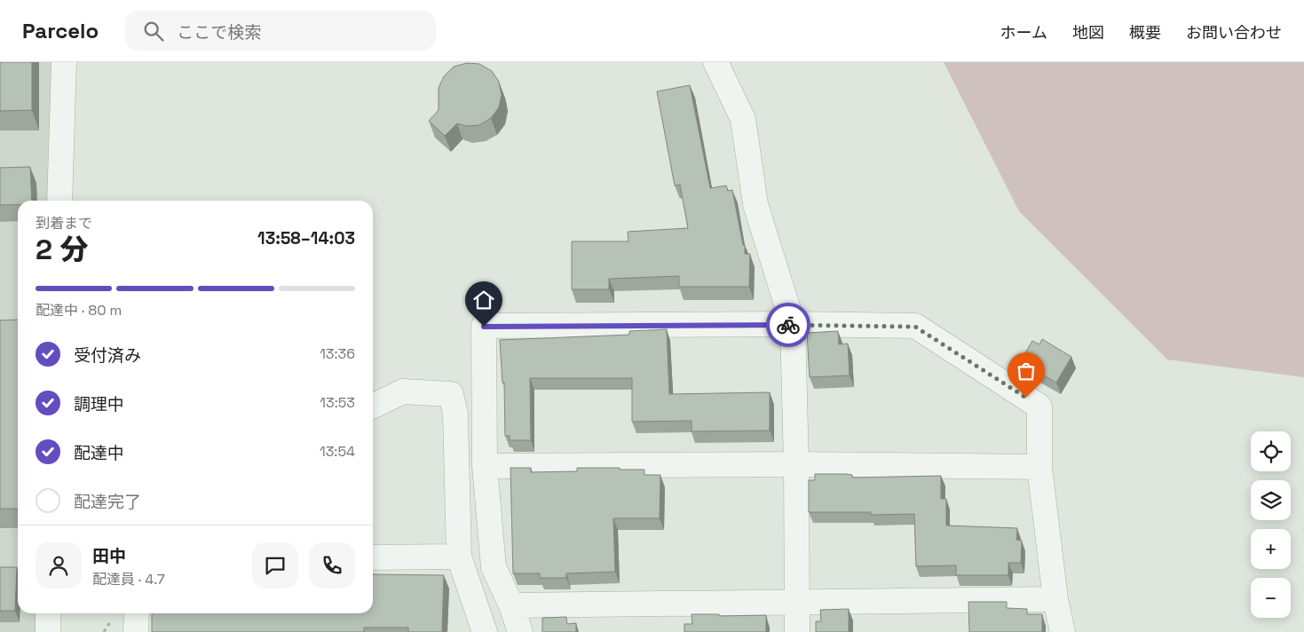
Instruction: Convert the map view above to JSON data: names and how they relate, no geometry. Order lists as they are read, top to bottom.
{
  "page": {
    "header": "Parcelo",
    "search": "ここで検索",
    "nav": [
      "ホーム",
      "地図",
      "概要",
      "お問い合わせ"
    ],
    "heading": ["2 分", "到着まで", "13:58–14:03"],
    "panel": ["田中", "配達員 · 4.7"],
    "bar": "配達中 · 80 m",
    "list": [
      ["受付済み", "13:36"],
      ["調理中", "13:53"],
      ["配達中", "13:54"],
      "配達完了"
    ],
    "map_buttons": ["+", "−"]
  }
}
